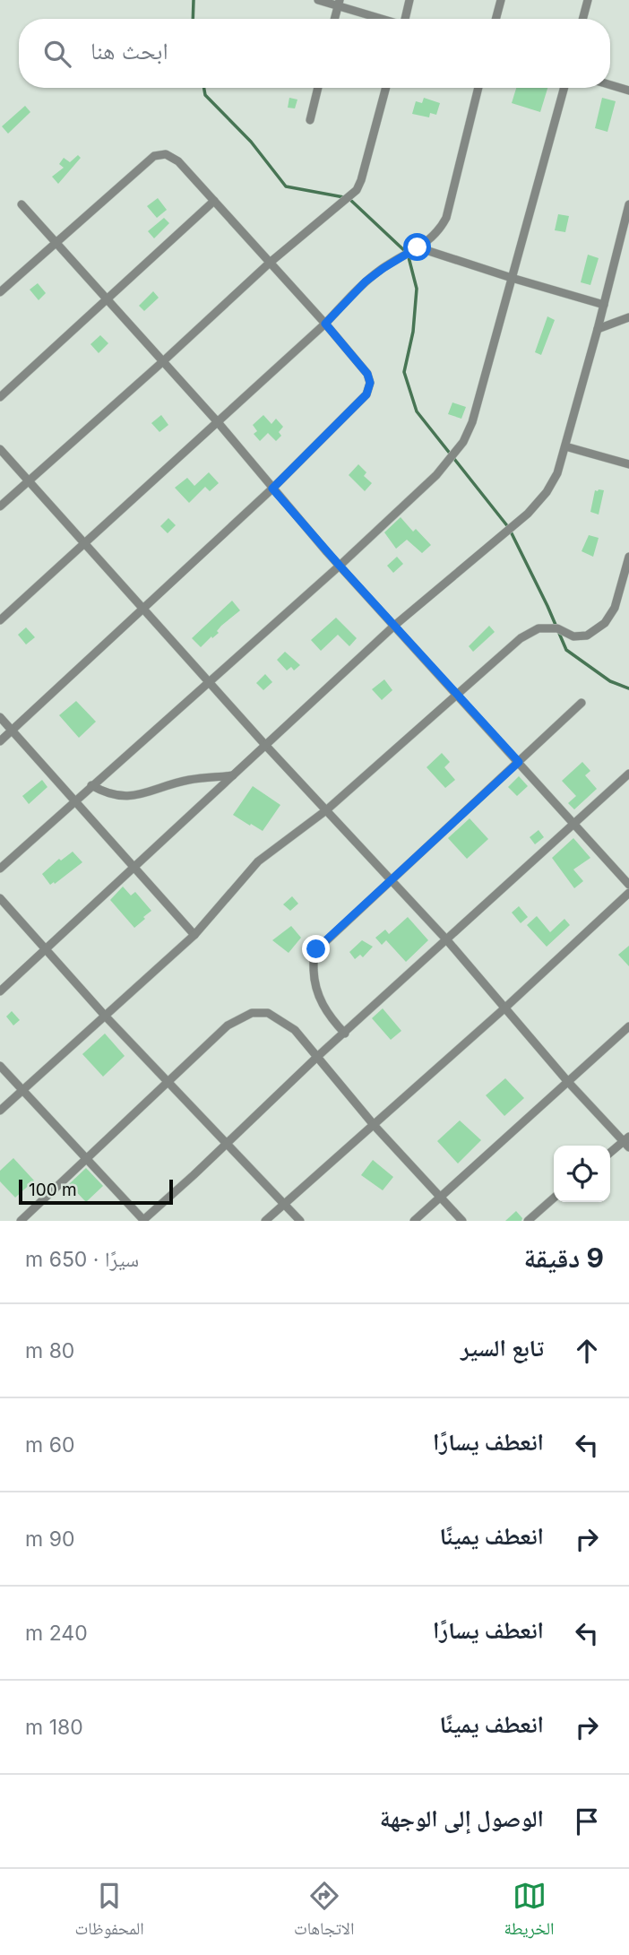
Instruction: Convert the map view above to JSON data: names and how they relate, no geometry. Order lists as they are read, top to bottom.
{
  "scale_bar": "100 m",
  "page": {
    "search": "ابحث هنا",
    "scale": "100 m",
    "heading": ["9 دقيقة", "سيرًا · 650 m"],
    "list": [
      ["تابع السير", "80 m"],
      ["انعطف يسارًا", "60 m"],
      ["انعطف يمينًا", "90 m"],
      ["انعطف يسارًا", "240 m"],
      ["انعطف يمينًا", "180 m"],
      "الوصول إلى الوجهة"
    ],
    "nav": ["الخريطة", "الاتجاهات", "المحفوظات"]
  }
}
